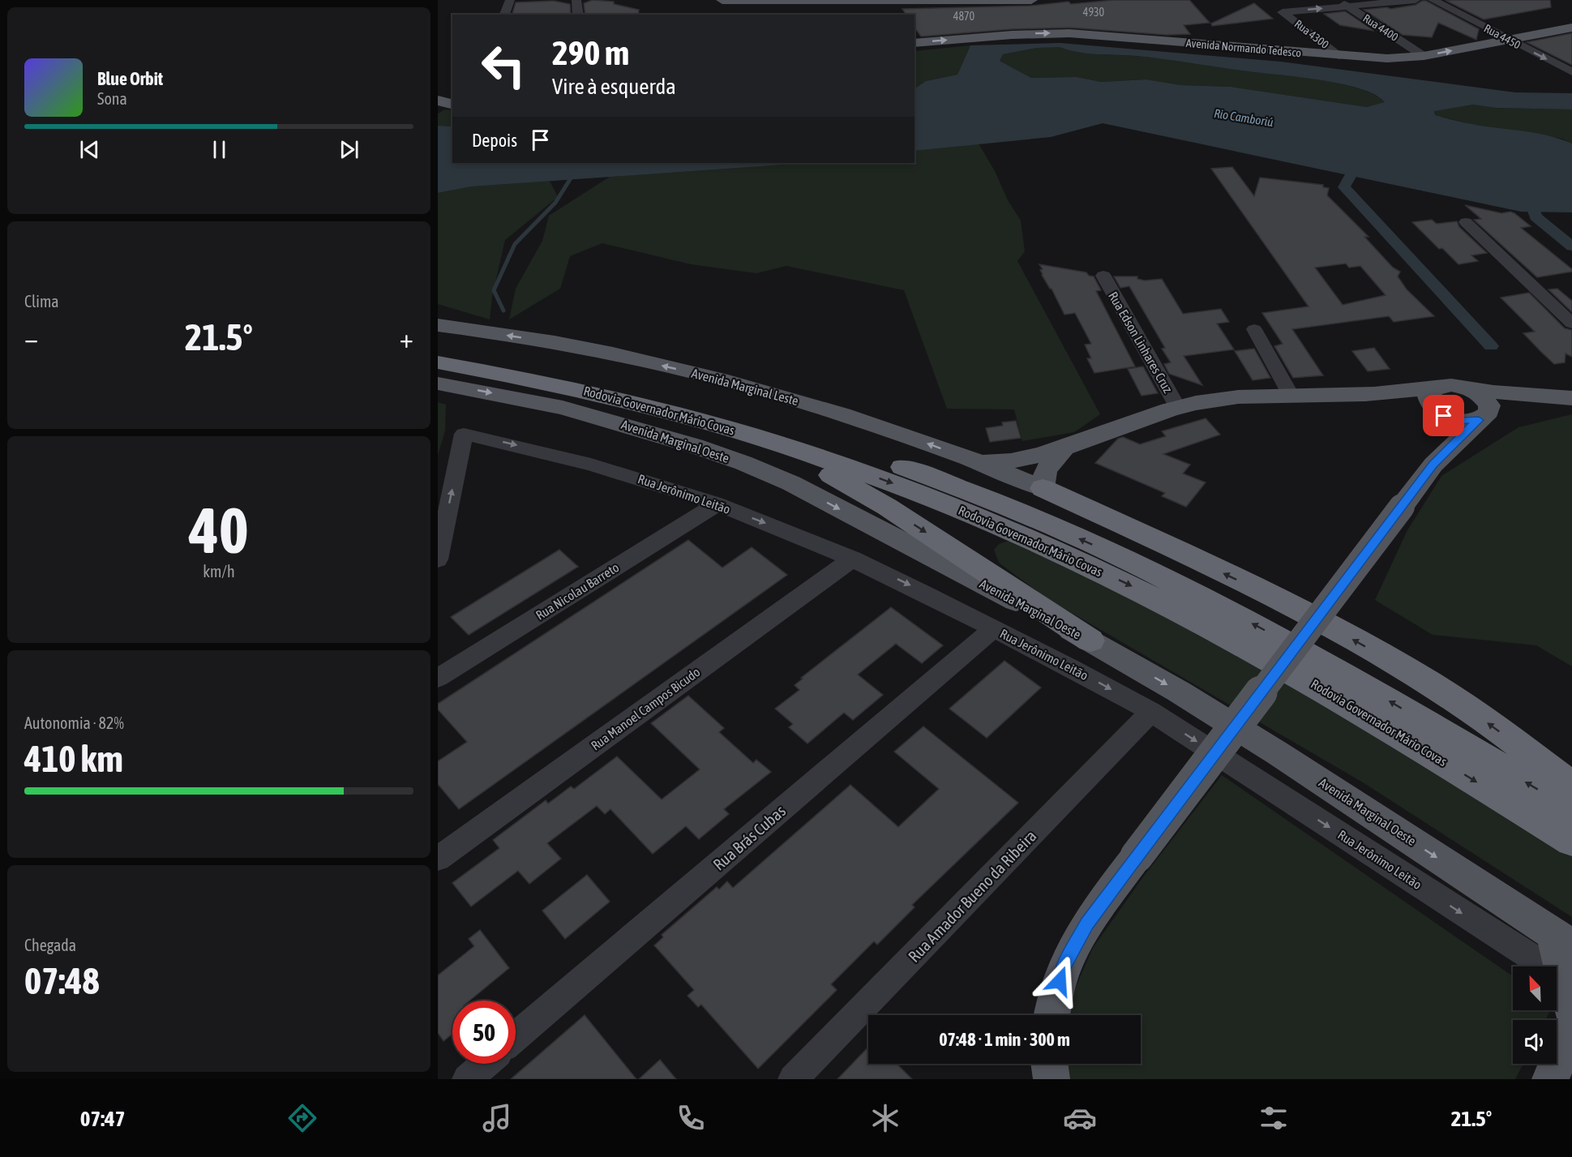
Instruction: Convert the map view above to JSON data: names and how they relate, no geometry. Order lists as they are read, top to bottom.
{
  "streets": {
    "highway": ["Rodovia Governador Mário Covas"],
    "main road": ["Avenida Normando Tedesco", "Avenida Marginal Leste", "Avenida Marginal Oeste"],
    "street": [
      "Rua 4400",
      "Rua 4300",
      "Rua 4450",
      "Rua Edson Linhares Cruz",
      "Rua Jerônimo Leitão",
      "Rua Nicolau Barreto",
      "Rua Manoel Campos Bicudo",
      "Rua Brás Cubas",
      "Rua Amador Bueno da Ribeira"
    ]
  },
  "crossings": [
    ["Rua 4400", "Rua 4300"],
    ["Rua 4400", "Avenida Normando Tedesco"],
    ["Rua 4300", "Avenida Normando Tedesco"],
    ["Rua 4450", "Avenida Normando Tedesco"],
    ["Avenida Marginal Oeste", "Rua Jerônimo Leitão"],
    ["Rua Jerônimo Leitão", "Rua Nicolau Barreto"],
    ["Rua Jerônimo Leitão", "Rua Manoel Campos Bicudo"],
    ["Rua Jerônimo Leitão", "Rua Brás Cubas"],
    ["Rua Jerônimo Leitão", "Rua Amador Bueno da Ribeira"]
  ],
  "one_way": [
    "Rua 4450",
    "Avenida Normando Tedesco",
    "Avenida Marginal Leste",
    "Avenida Marginal Oeste",
    "Rua Jerônimo Leitão"
  ],
  "water": ["Rio Camboriú"],
  "house_numbers": ["4930", "4870"],
  "north": "top left",
  "page": {
    "turn": ["290 m", "Vire à esquerda"],
    "song": ["Blue Orbit", "Sona"],
    "then": "Depois",
    "tile": [
      "Clima",
      ["40", "km/h"],
      ["Autonomia · 82%", "410 km"],
      ["Chegada", "07:48"]
    ],
    "heat": ["−", "21.5°", "+"],
    "limit": "50",
    "trip": "07:48 · 1 min · 300 m",
    "tabs": ["07:47", "21.5°"]
  }
}
